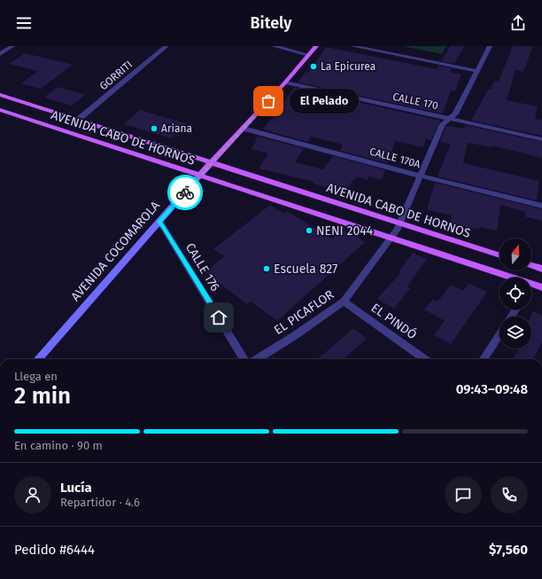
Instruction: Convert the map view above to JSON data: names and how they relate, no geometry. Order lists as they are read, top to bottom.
{
  "streets": {
    "main road": ["AVENIDA CABO DE HORNOS", "AVENIDA COCOMAROLA"],
    "street": [
      "GORRITI",
      "CALLE 170",
      "CALLE 170A",
      "CALLE 176",
      "EL PICAFLOR",
      "EL PINDÓ"
    ]
  },
  "crossings": [
    ["GORRITI", "AVENIDA CABO DE HORNOS"],
    ["CALLE 170", "AVENIDA COCOMAROLA"],
    ["CALLE 170", "EL PICAFLOR"],
    ["AVENIDA CABO DE HORNOS", "AVENIDA COCOMAROLA"],
    ["AVENIDA CABO DE HORNOS", "EL PICAFLOR"],
    ["CALLE 170A", "AVENIDA COCOMAROLA"],
    ["CALLE 170A", "EL PICAFLOR"],
    ["AVENIDA COCOMAROLA", "CALLE 176"],
    ["EL PICAFLOR", "EL PINDÓ"]
  ],
  "places": [
    "La Epicurea",
    "El Pelado",
    "Ariana",
    "NENI 2044",
    "Escuela 827"
  ],
  "north": "top",
  "page": {
    "header": "Bitely",
    "bubble": "El Pelado",
    "heading": ["2 min", "Llega en", "09:43–09:48"],
    "panel": [
      "Lucía",
      "Repartidor · 4.6",
      "Pedido #6444",
      "$7,560"
    ],
    "bar": "En camino · 90 m"
  }
}
